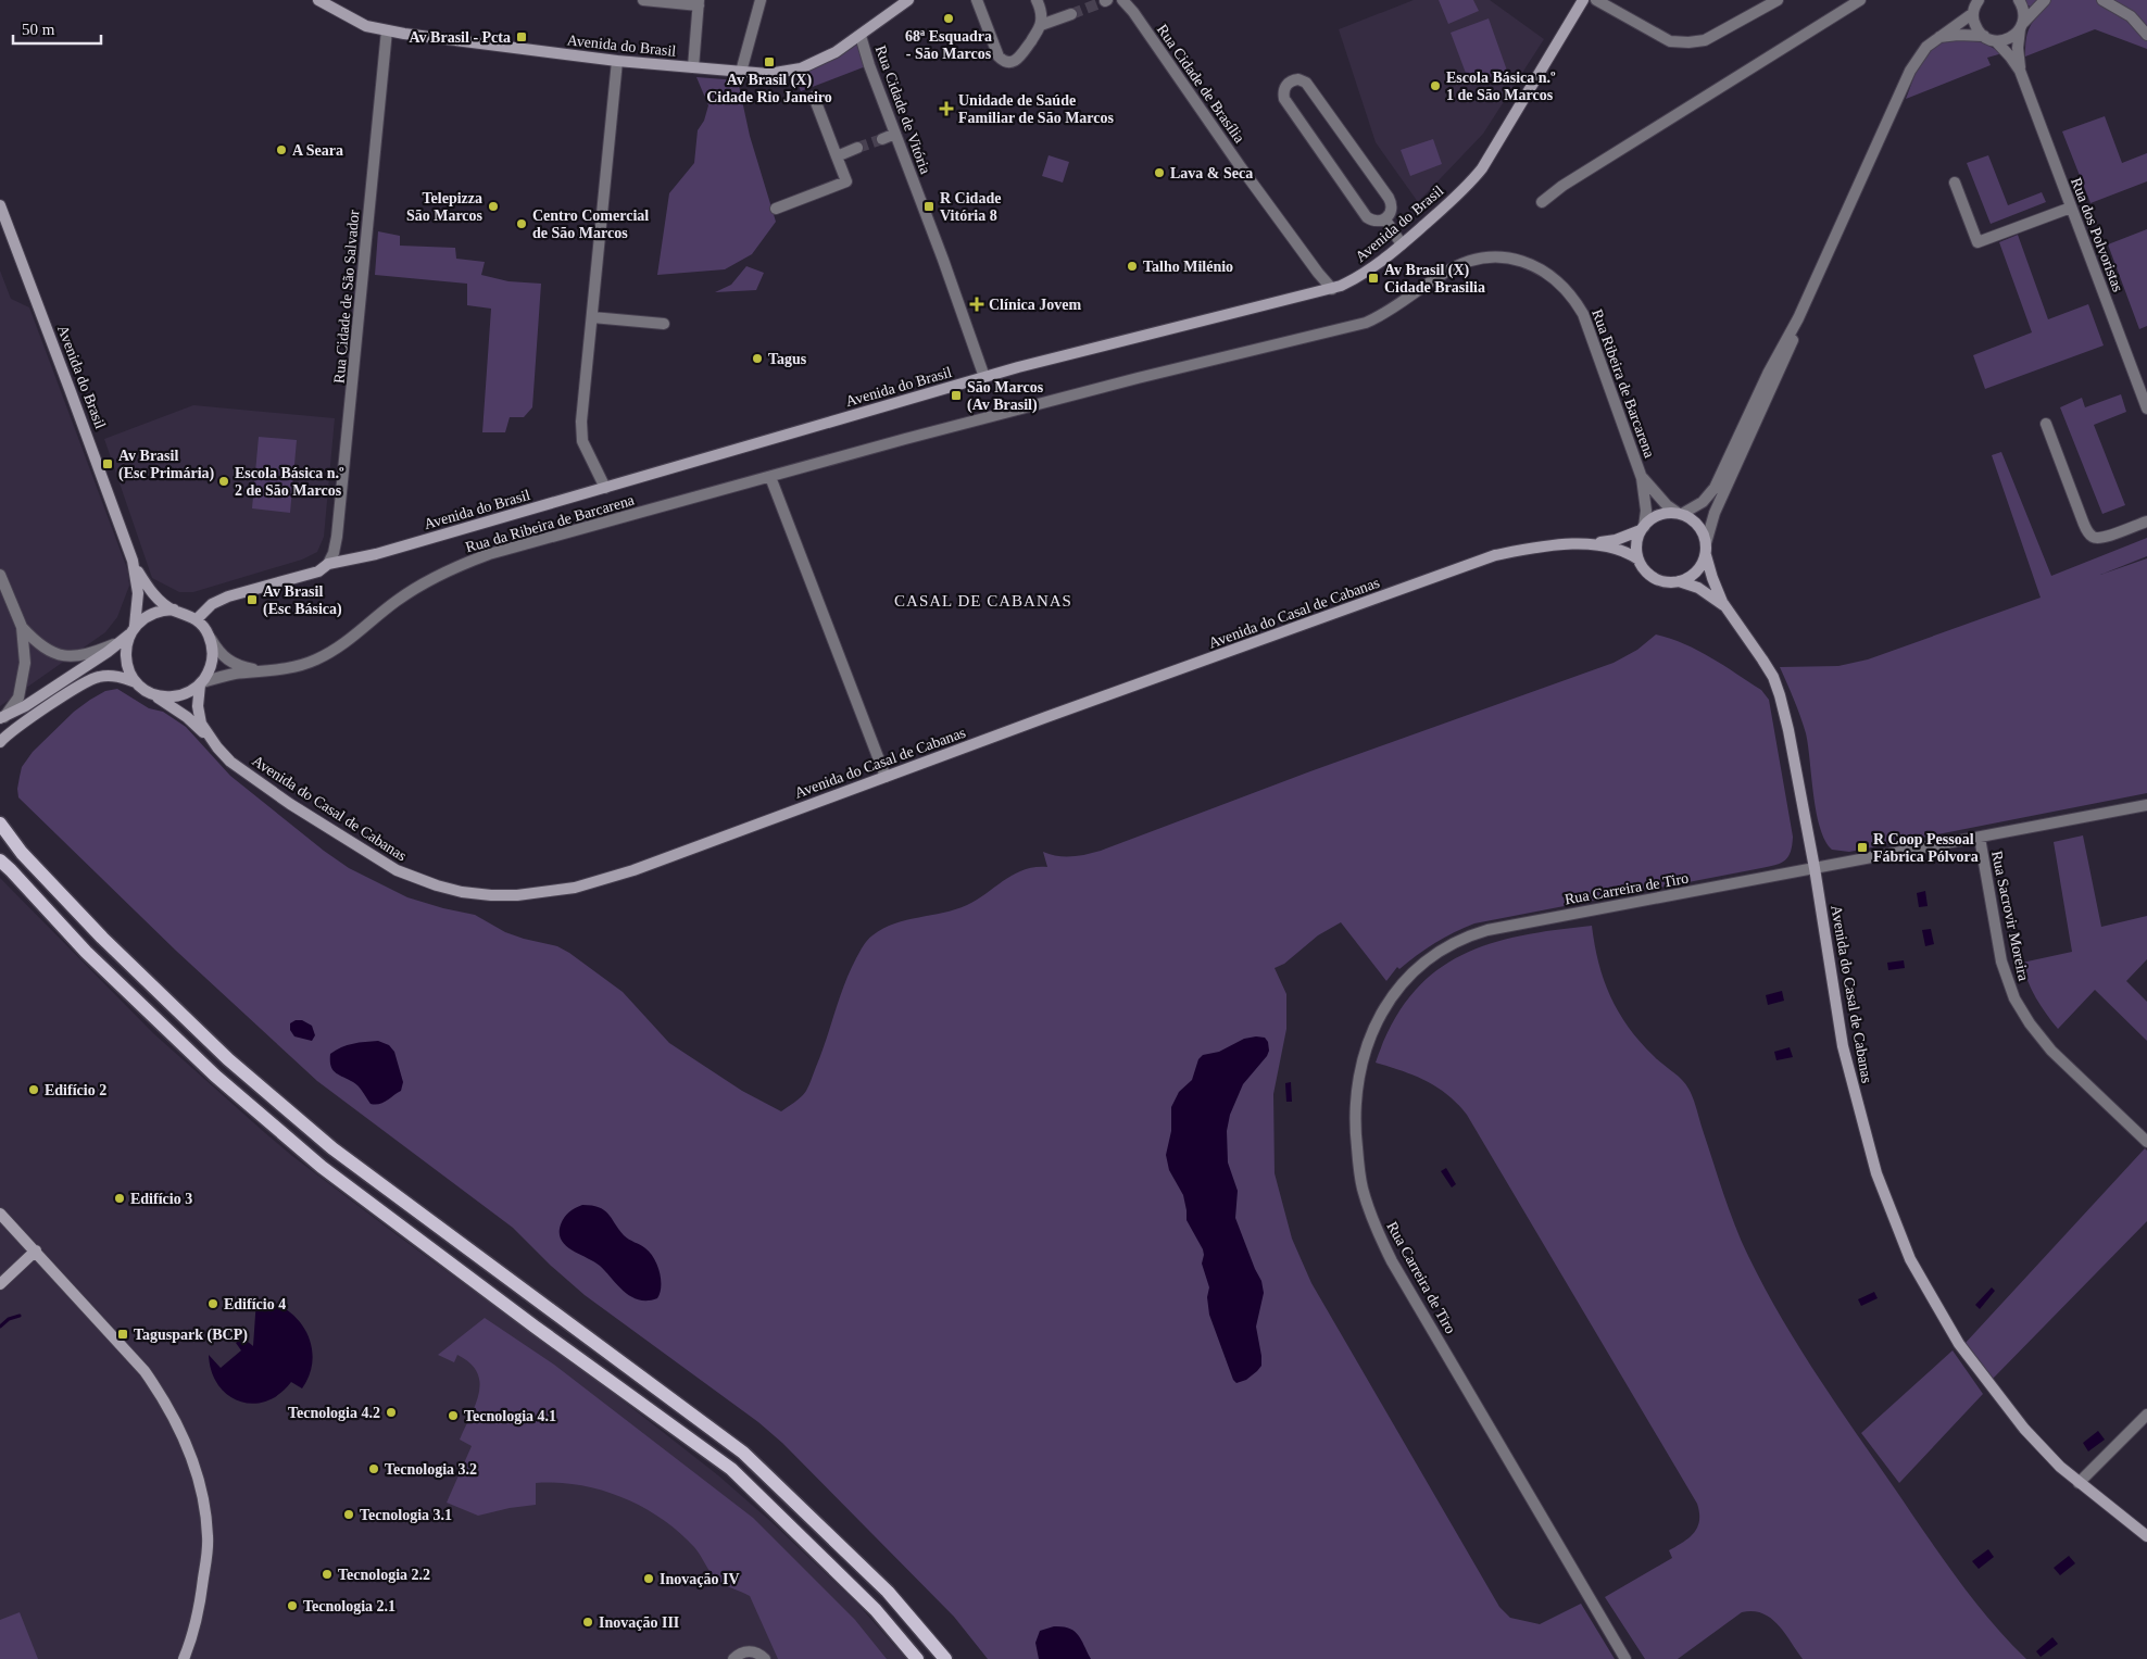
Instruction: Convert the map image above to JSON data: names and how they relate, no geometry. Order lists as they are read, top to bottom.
{
  "streets": {
    "street": [
      "Avenida do Brasil",
      "Rua Cidade de Brasília",
      "Rua Cidade de Vitória",
      "Rua dos Polvoristas",
      "Rua Cidade de São Salvador",
      "Rua Ribeira de Barcarena",
      "Rua da Ribeira de Barcarena",
      "Avenida do Casal de Cabanas",
      "Rua Carreira de Tiro",
      "Rua Sacrovir Moreira"
    ]
  },
  "crossings": [
    ["Avenida do Brasil", "Rua Cidade de Brasília"],
    ["Avenida do Brasil", "Rua Cidade de Vitória"],
    ["Avenida do Brasil", "Rua Cidade de São Salvador"],
    ["Avenida do Brasil", "Rua da Ribeira de Barcarena"],
    ["Avenida do Brasil", "Avenida do Casal de Cabanas"],
    ["Rua Ribeira de Barcarena", "Rua da Ribeira de Barcarena"],
    ["Rua Ribeira de Barcarena", "Avenida do Casal de Cabanas"],
    ["Rua da Ribeira de Barcarena", "Avenida do Casal de Cabanas"],
    ["Avenida do Casal de Cabanas", "Rua Carreira de Tiro"],
    ["Rua Carreira de Tiro", "Rua Sacrovir Moreira"]
  ],
  "districts": ["CASAL DE CABANAS"],
  "places": {
    "other": [
      "68ª Esquadra - São Marcos",
      "Escola Básica n.º 1 de São Marcos",
      "A Seara",
      "Lava & Seca",
      "Telepizza São Marcos",
      "Centro Comercial de São Marcos",
      "Talho Milénio",
      "Tagus",
      "Escola Básica n.º 2 de São Marcos",
      "Edifício 2",
      "Edifício 3",
      "Edifício 4",
      "Tecnologia 4.2",
      "Tecnologia 4.1",
      "Tecnologia 3.2",
      "Tecnologia 3.1",
      "Tecnologia 2.2",
      "Inovação IV",
      "Tecnologia 2.1",
      "Inovação III"
    ],
    "transit": [
      "Av Brasil - Pcta",
      "Av Brasil (X) Cidade Rio Janeiro",
      "R Cidade Vitória 8",
      "Av Brasil (X) Cidade Brasilia",
      "São Marcos (Av Brasil)",
      "Av Brasil (Esc Primária)",
      "Av Brasil (Esc Básica)",
      "R Coop Pessoal Fábrica Pólvora",
      "Taguspark (BCP)"
    ],
    "health": ["Unidade de Saúde Familiar de São Marcos", "Clínica Jovem"]
  },
  "scale_bar": "50 m"
}
